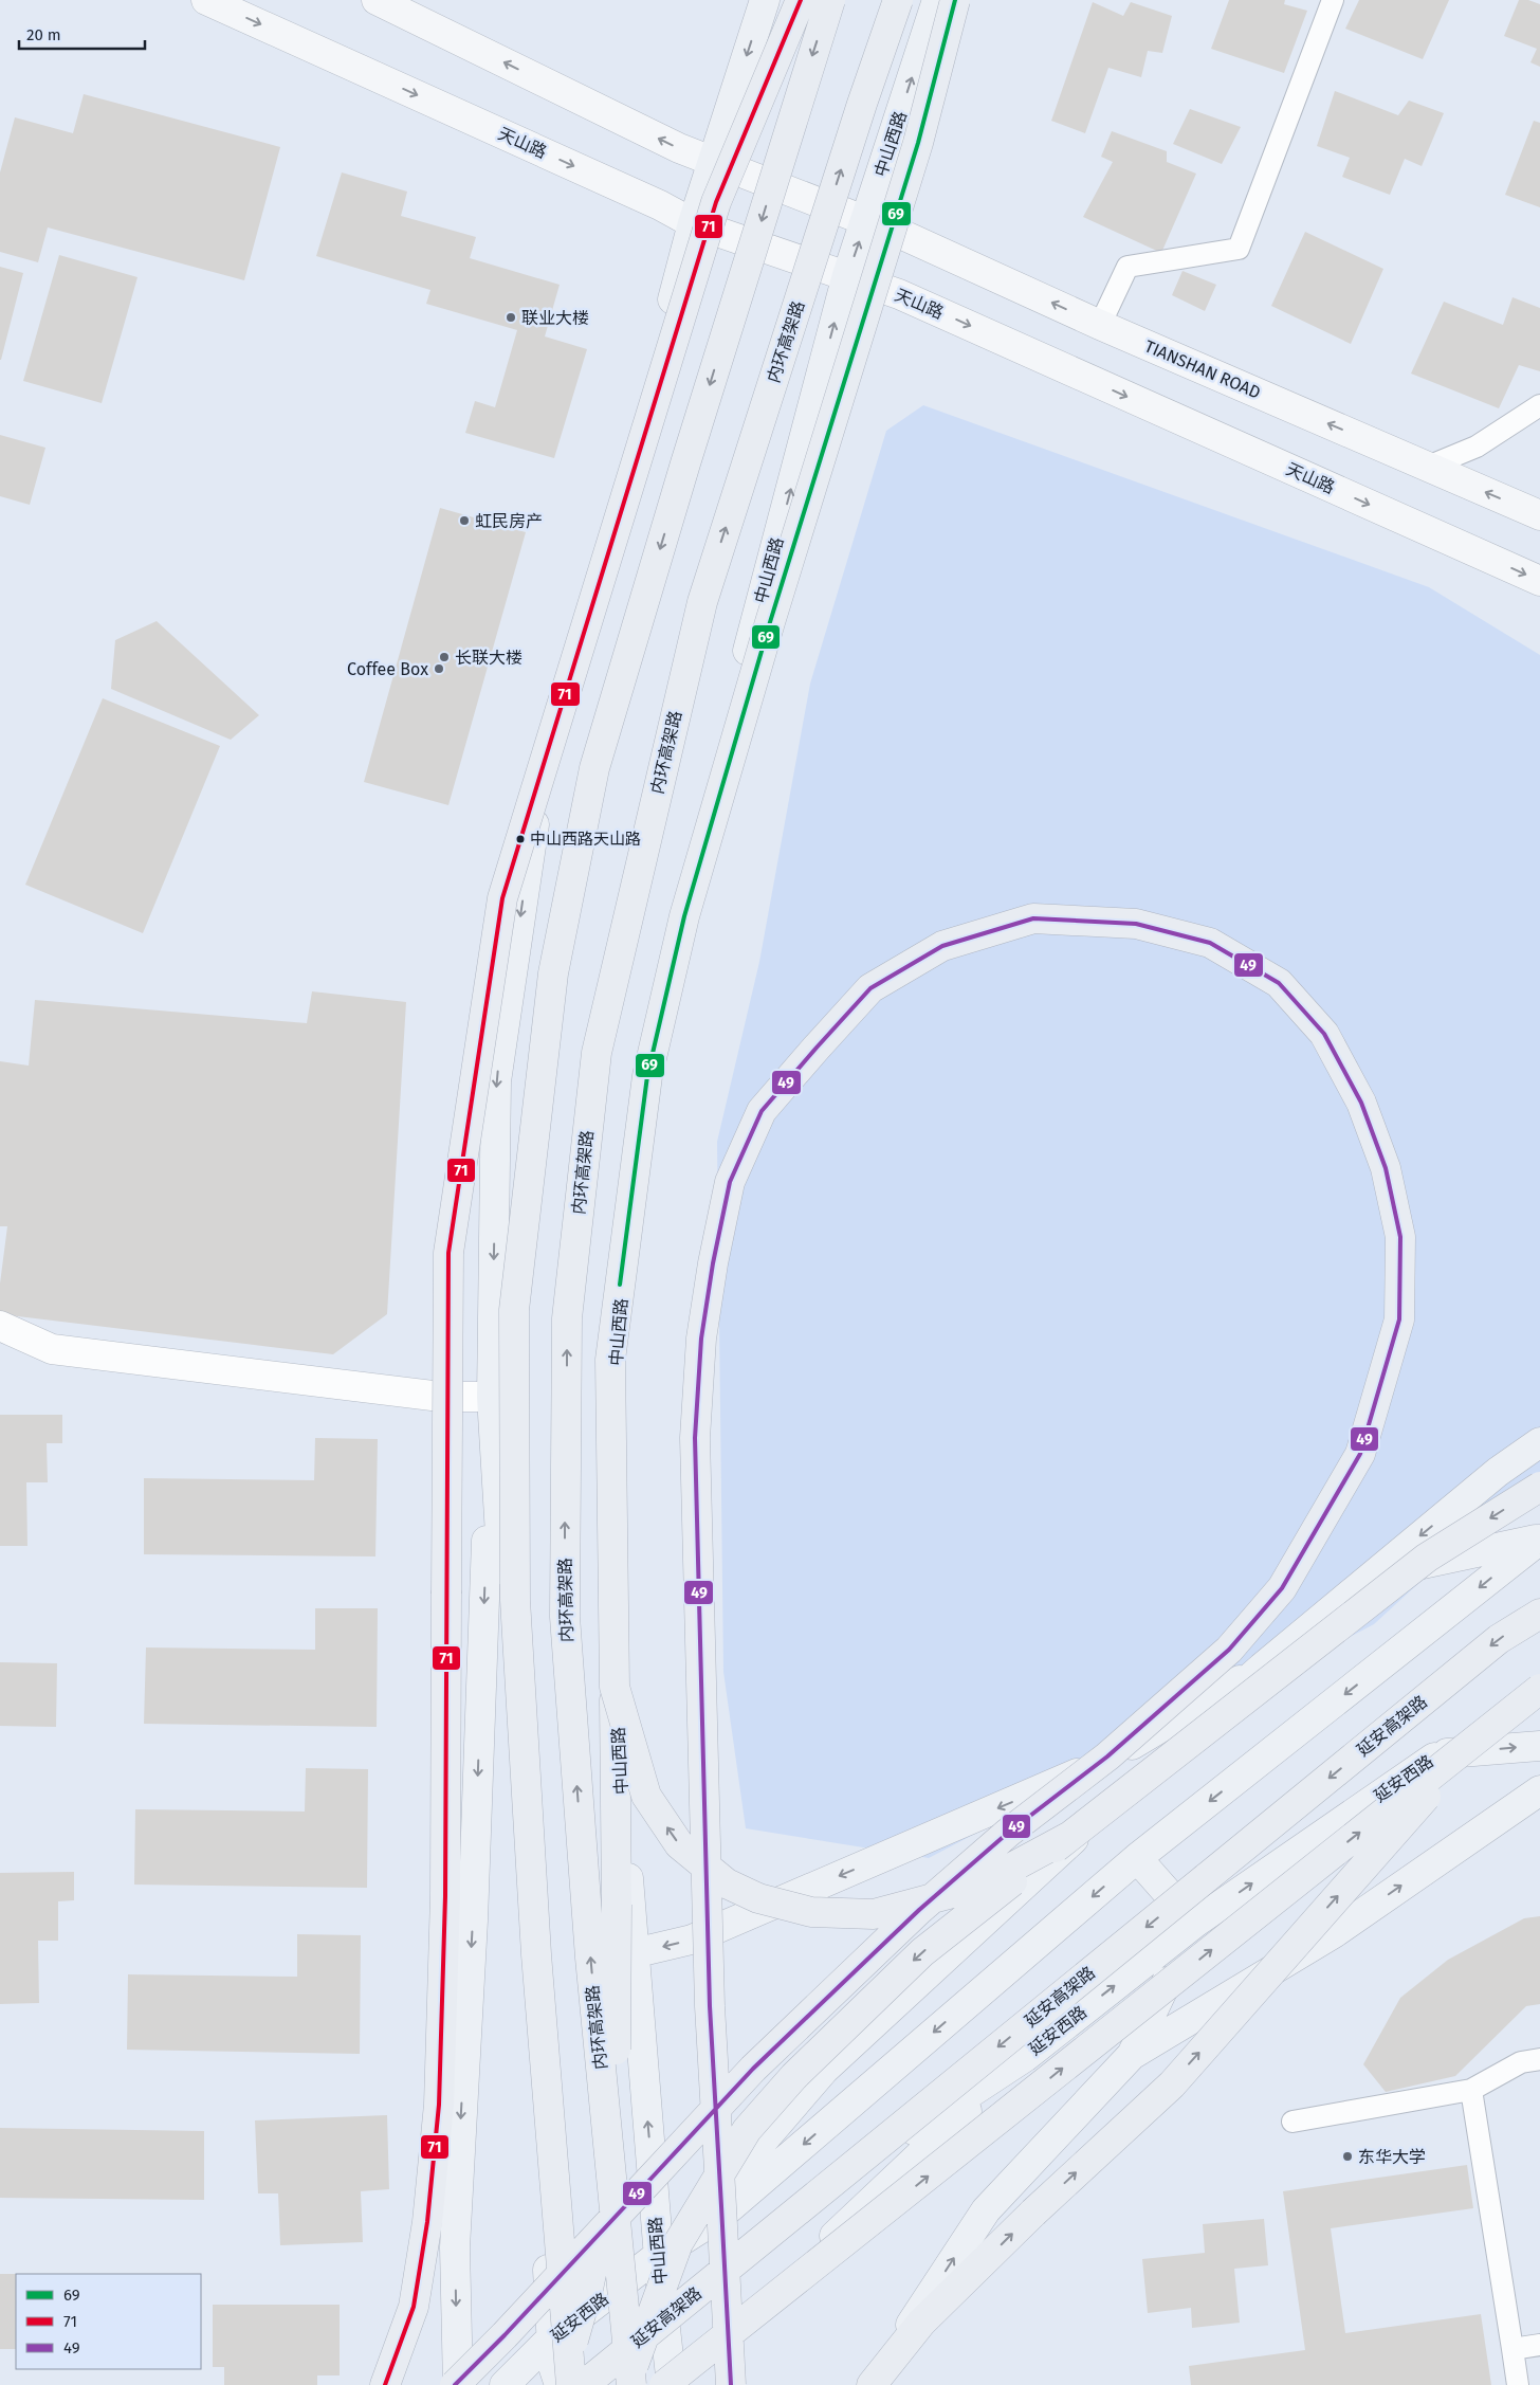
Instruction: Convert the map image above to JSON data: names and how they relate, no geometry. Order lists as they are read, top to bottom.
{
  "streets": {
    "highway": ["内环高架路", "延安高架路"],
    "main road": [
      "天山路",
      "中山西路",
      "TIANSHAN ROAD",
      "延安西路"
    ]
  },
  "crossings": [
    ["天山路", "中山西路"],
    ["中山西路", "TIANSHAN ROAD"],
    ["中山西路", "延安西路"],
    ["延安高架路", "延安西路"]
  ],
  "one_way": ["天山路", "TIANSHAN ROAD"],
  "places": [
    "联业大楼",
    "虹民房产",
    "长联大楼",
    "Coffee Box",
    "中山西路天山路",
    "东华大学"
  ],
  "lines": ["transit line 69", "transit line 71", "transit line 49"],
  "legend": ["69", "71", "49"],
  "scale_bar": "20 m"
}
